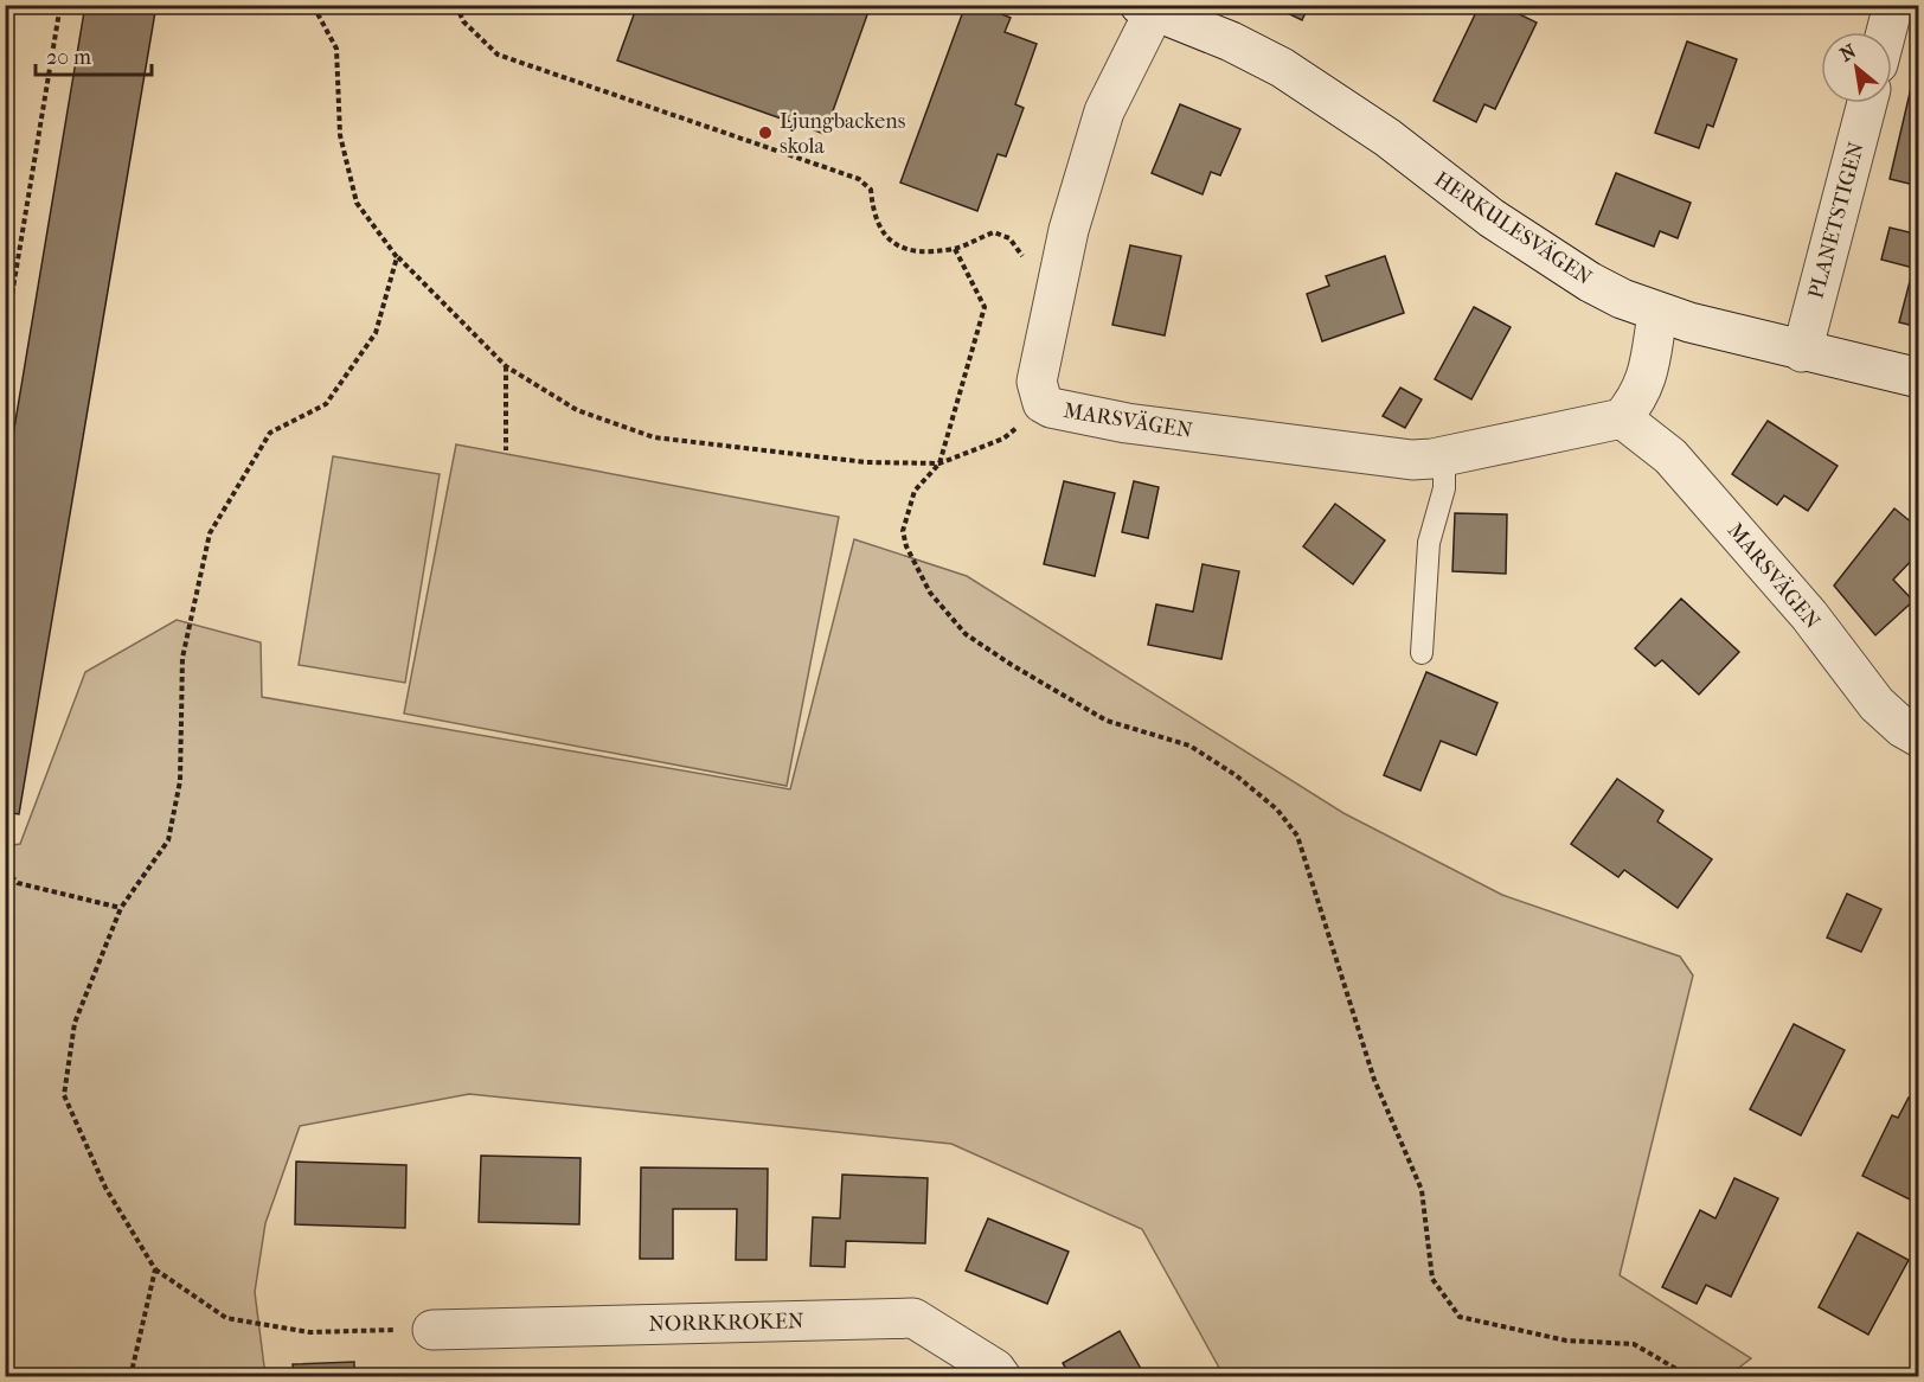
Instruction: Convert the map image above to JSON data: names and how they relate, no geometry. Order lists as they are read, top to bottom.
{
  "streets": {
    "street": [
      "PLANETSTIGEN",
      "HERKULESVÄGEN",
      "MARSVÄGEN",
      "NORRKROKEN"
    ]
  },
  "crossings": [
    ["PLANETSTIGEN", "HERKULESVÄGEN"],
    ["HERKULESVÄGEN", "MARSVÄGEN"]
  ],
  "places": ["Ljungbackens skola"],
  "scale_bar": "20 m",
  "north": "top left"
}
